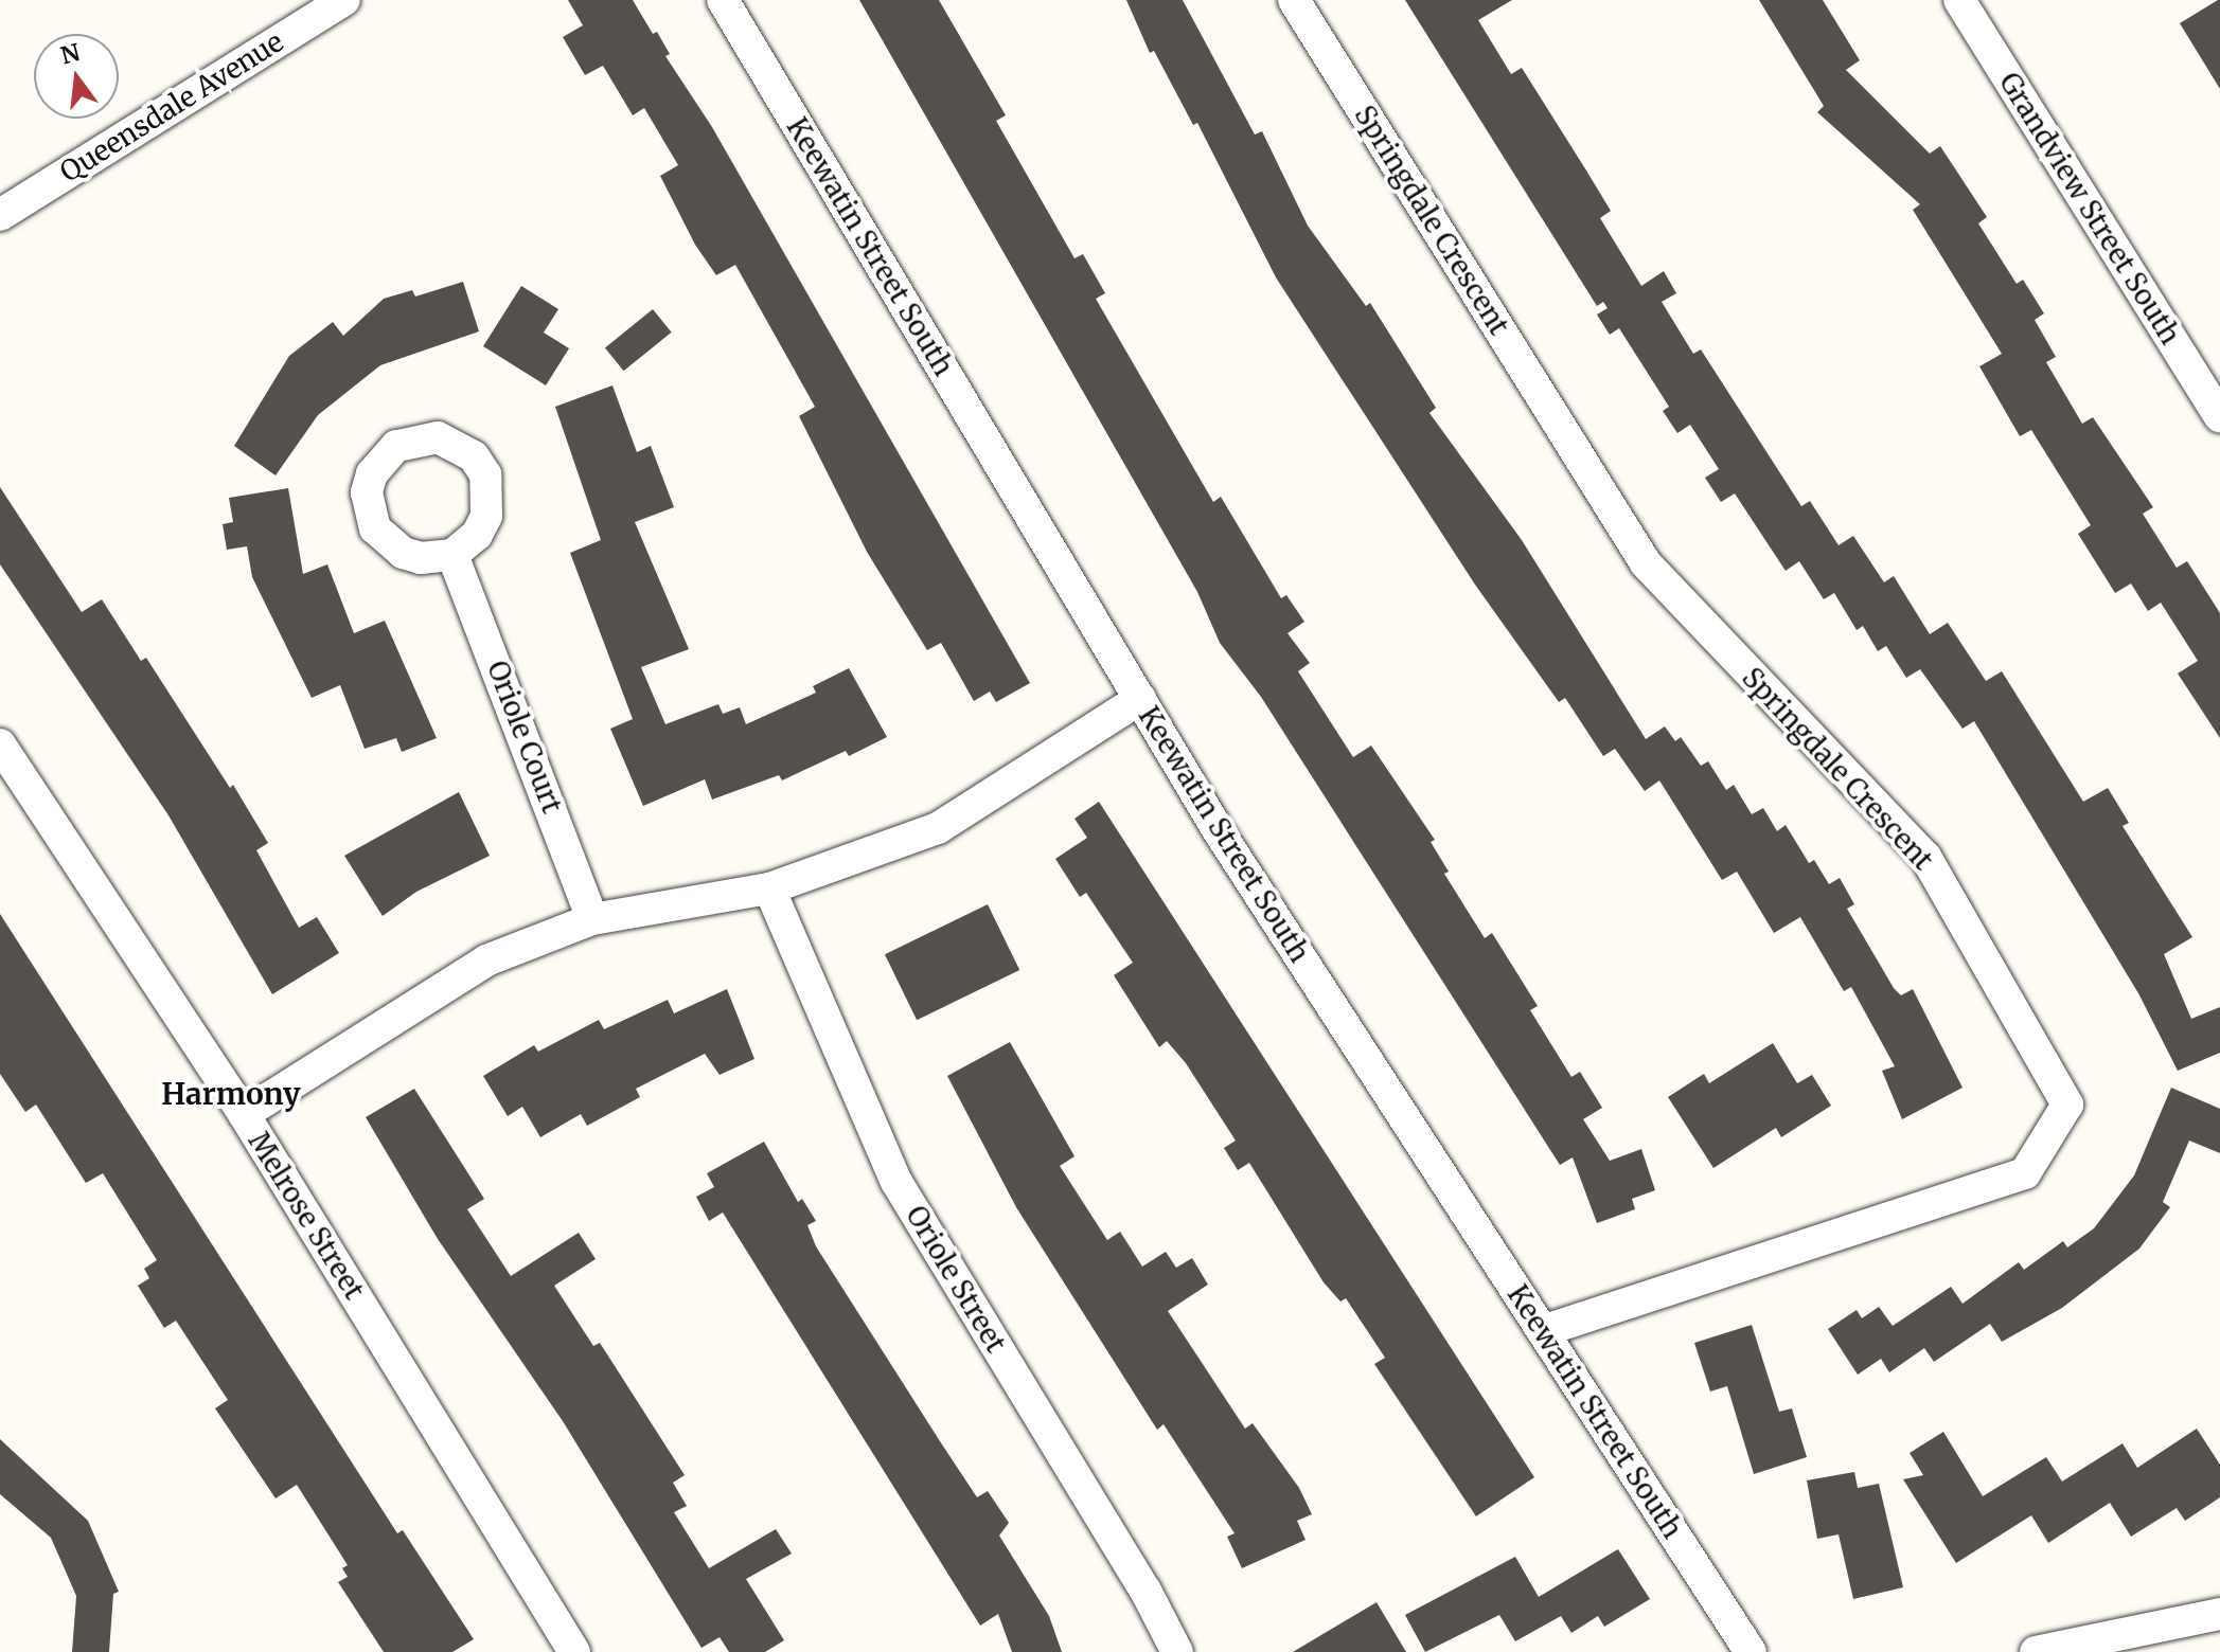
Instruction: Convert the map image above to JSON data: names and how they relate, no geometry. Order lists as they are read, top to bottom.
{
  "streets": {
    "street": [
      "Queensdale Avenue",
      "Grandview Street South",
      "Springdale Crescent",
      "Keewatin Street South",
      "Oriole Court",
      "Melrose Street",
      "Oriole Street"
    ]
  },
  "crossings": [
    ["Springdale Crescent", "Keewatin Street South"]
  ],
  "districts": ["Harmony"],
  "north": "top"
}
